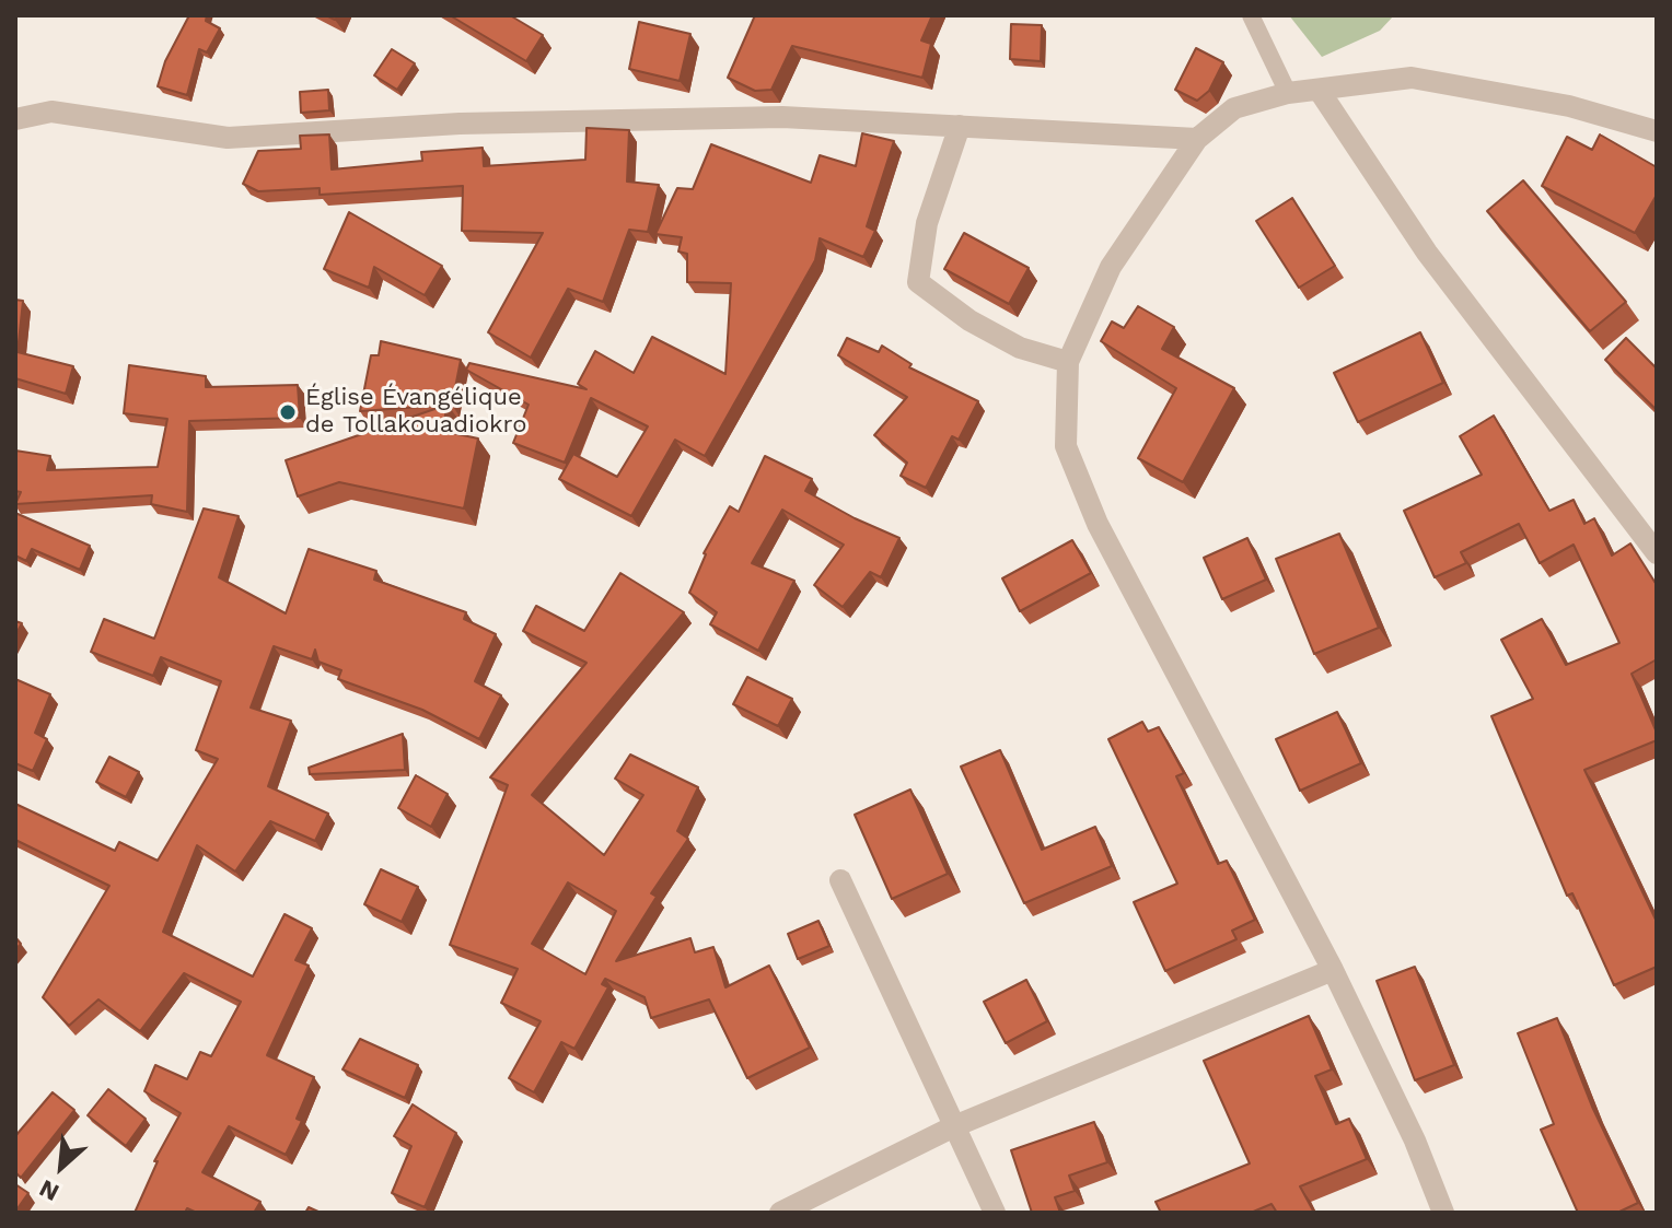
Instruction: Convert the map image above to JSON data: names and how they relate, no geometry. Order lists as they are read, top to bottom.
{
  "places": ["Église Évangélique de Tollakouadiokro"],
  "north": "bottom left"
}
